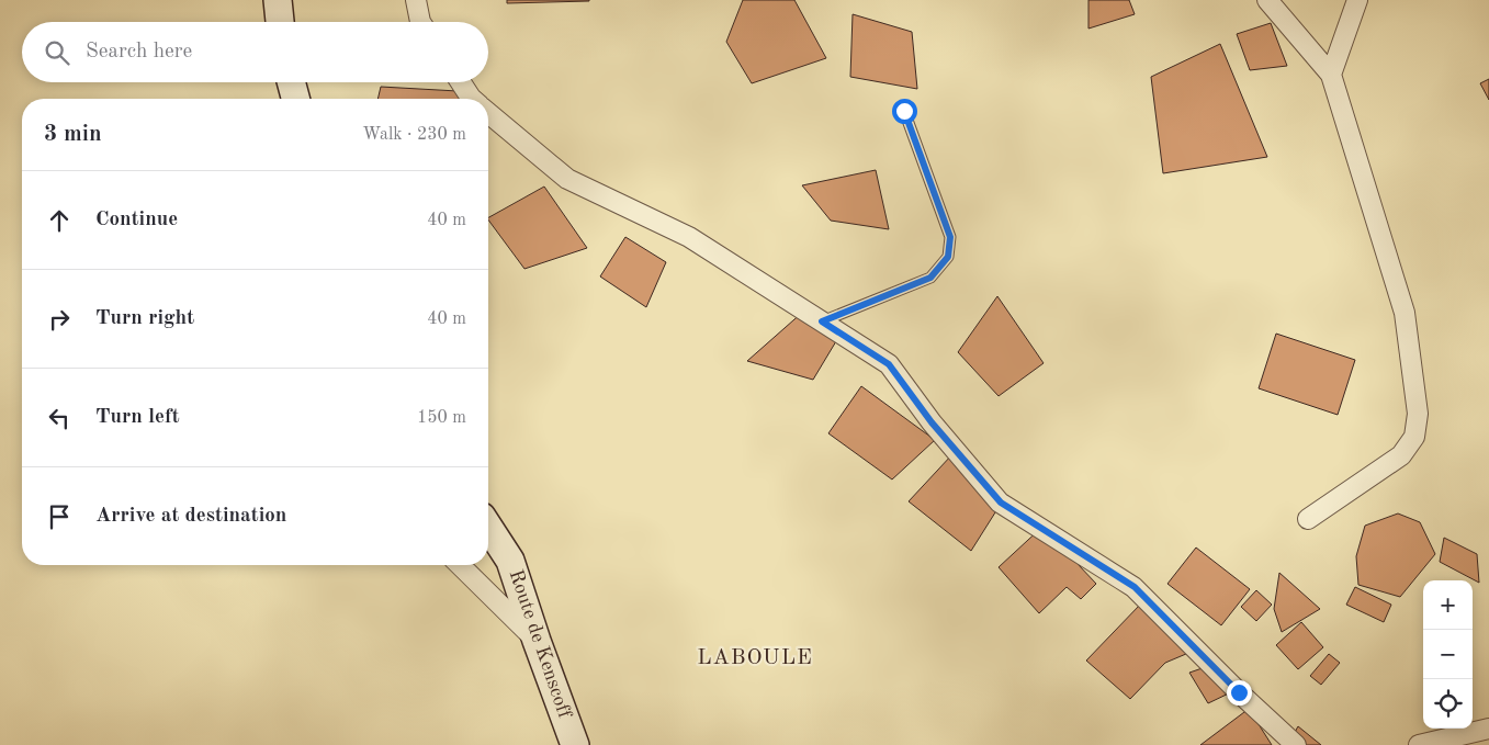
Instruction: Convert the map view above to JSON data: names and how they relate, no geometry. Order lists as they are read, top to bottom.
{
  "streets": {
    "main road": ["Route de Kenscoff"]
  },
  "districts": ["LABOULE"],
  "page": {
    "search": "Search here",
    "heading": ["3 min", "Walk · 230 m"],
    "list": [
      ["Continue", "40 m"],
      ["Turn right", "40 m"],
      ["Turn left", "150 m"],
      "Arrive at destination"
    ],
    "map_buttons": ["+", "−"]
  }
}
